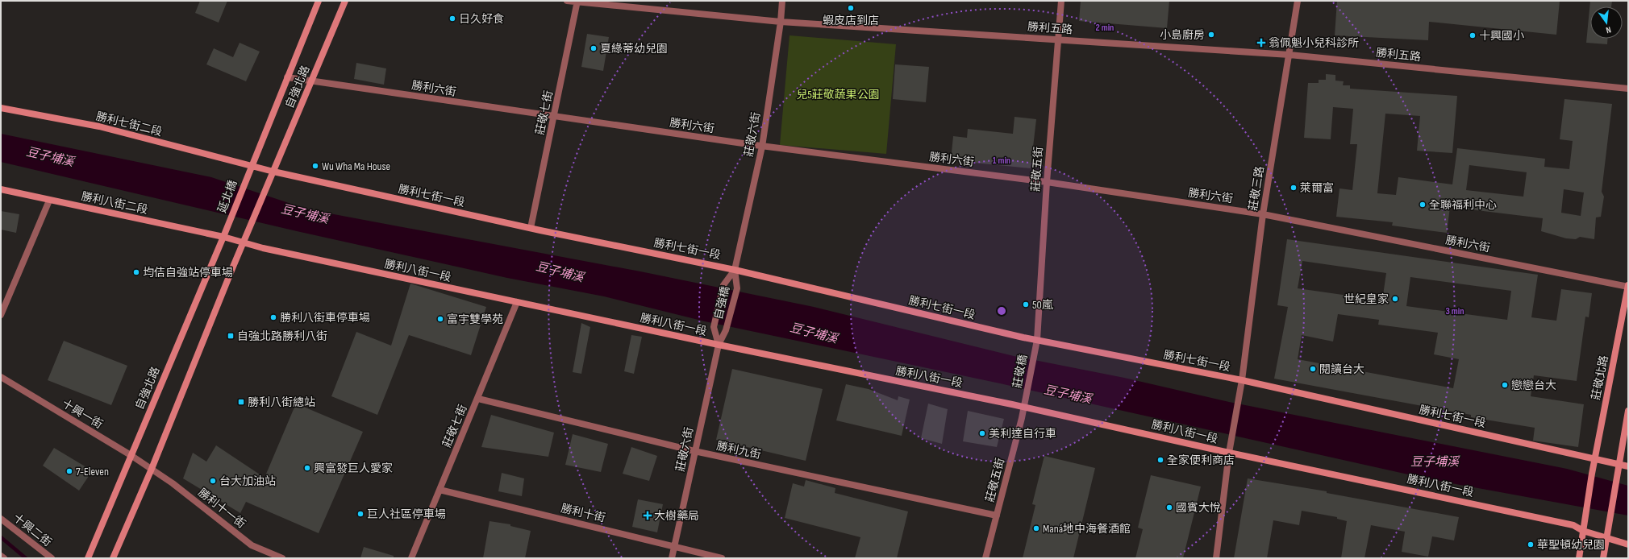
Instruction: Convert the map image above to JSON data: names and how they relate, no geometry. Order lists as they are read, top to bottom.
{
  "streets": {
    "street": [
      "勝利五路",
      "自強北路",
      "勝利六街",
      "莊敬七街",
      "勝利七街二段",
      "莊敬六街",
      "莊敬五街",
      "莊敬三路",
      "勝利七街一段",
      "延北橋",
      "勝利八街二段",
      "勝利八街一段",
      "自強橋",
      "莊敬橋",
      "莊敬北路",
      "十興一街",
      "勝利九街",
      "勝利十一街",
      "勝利十街",
      "十興二街"
    ]
  },
  "crossings": [
    ["勝利五路", "莊敬七街"],
    ["勝利五路", "莊敬六街"],
    ["勝利五路", "莊敬五街"],
    ["勝利五路", "莊敬三路"],
    ["自強北路", "勝利六街"],
    ["自強北路", "勝利七街二段"],
    ["自強北路", "勝利七街一段"],
    ["自強北路", "延北橋"],
    ["自強北路", "勝利八街二段"],
    ["自強北路", "勝利八街一段"],
    ["自強北路", "十興一街"],
    ["勝利六街", "莊敬七街"],
    ["勝利六街", "莊敬六街"],
    ["勝利六街", "莊敬五街"],
    ["勝利六街", "莊敬三路"],
    ["勝利六街", "莊敬北路"],
    ["莊敬七街", "勝利七街一段"],
    ["莊敬七街", "勝利八街一段"],
    ["莊敬七街", "勝利九街"],
    ["莊敬七街", "勝利十街"],
    ["勝利七街二段", "勝利七街一段"],
    ["莊敬六街", "勝利七街一段"],
    ["莊敬六街", "勝利八街一段"],
    ["莊敬六街", "自強橋"],
    ["莊敬六街", "勝利九街"],
    ["莊敬六街", "勝利十街"],
    ["莊敬五街", "勝利七街一段"],
    ["莊敬五街", "勝利八街一段"],
    ["莊敬五街", "莊敬橋"],
    ["莊敬五街", "勝利九街"],
    ["莊敬三路", "勝利七街一段"],
    ["莊敬三路", "勝利八街一段"],
    ["勝利七街一段", "自強橋"],
    ["勝利七街一段", "莊敬橋"],
    ["勝利七街一段", "莊敬北路"],
    ["勝利八街二段", "勝利八街一段"],
    ["勝利八街一段", "自強橋"],
    ["勝利八街一段", "莊敬橋"],
    ["勝利八街一段", "莊敬北路"],
    ["十興一街", "勝利十一街"]
  ],
  "water": ["豆子埔溪"],
  "parks": ["兒5莊敬蔬果公園"],
  "places": {
    "other": [
      "蝦皮店到店",
      "日久好食",
      "小島廚房",
      "十興國小",
      "夏綠蒂幼兒園",
      "Wu Wha Ma House",
      "萊爾富",
      "全聯福利中心",
      "均佶自強站停車場",
      "世紀皇家",
      "50嵐",
      "勝利八街車停車場",
      "富宇雙學苑",
      "閱讀台大",
      "戀戀台大",
      "美利達自行車",
      "全家便利商店",
      "興富發巨人愛家",
      "7-Eleven",
      "台大加油站",
      "國賓大悅",
      "巨人社區停車場",
      "Maná地中海餐酒館",
      "華聖頓幼兒園"
    ],
    "health": ["翁佩魁小兒科診所", "大樹藥局"],
    "transit": ["自強北路勝利八街", "勝利八街總站"]
  },
  "north": "bottom",
  "rings": ["2 min", "1 min", "3 min"]
}
